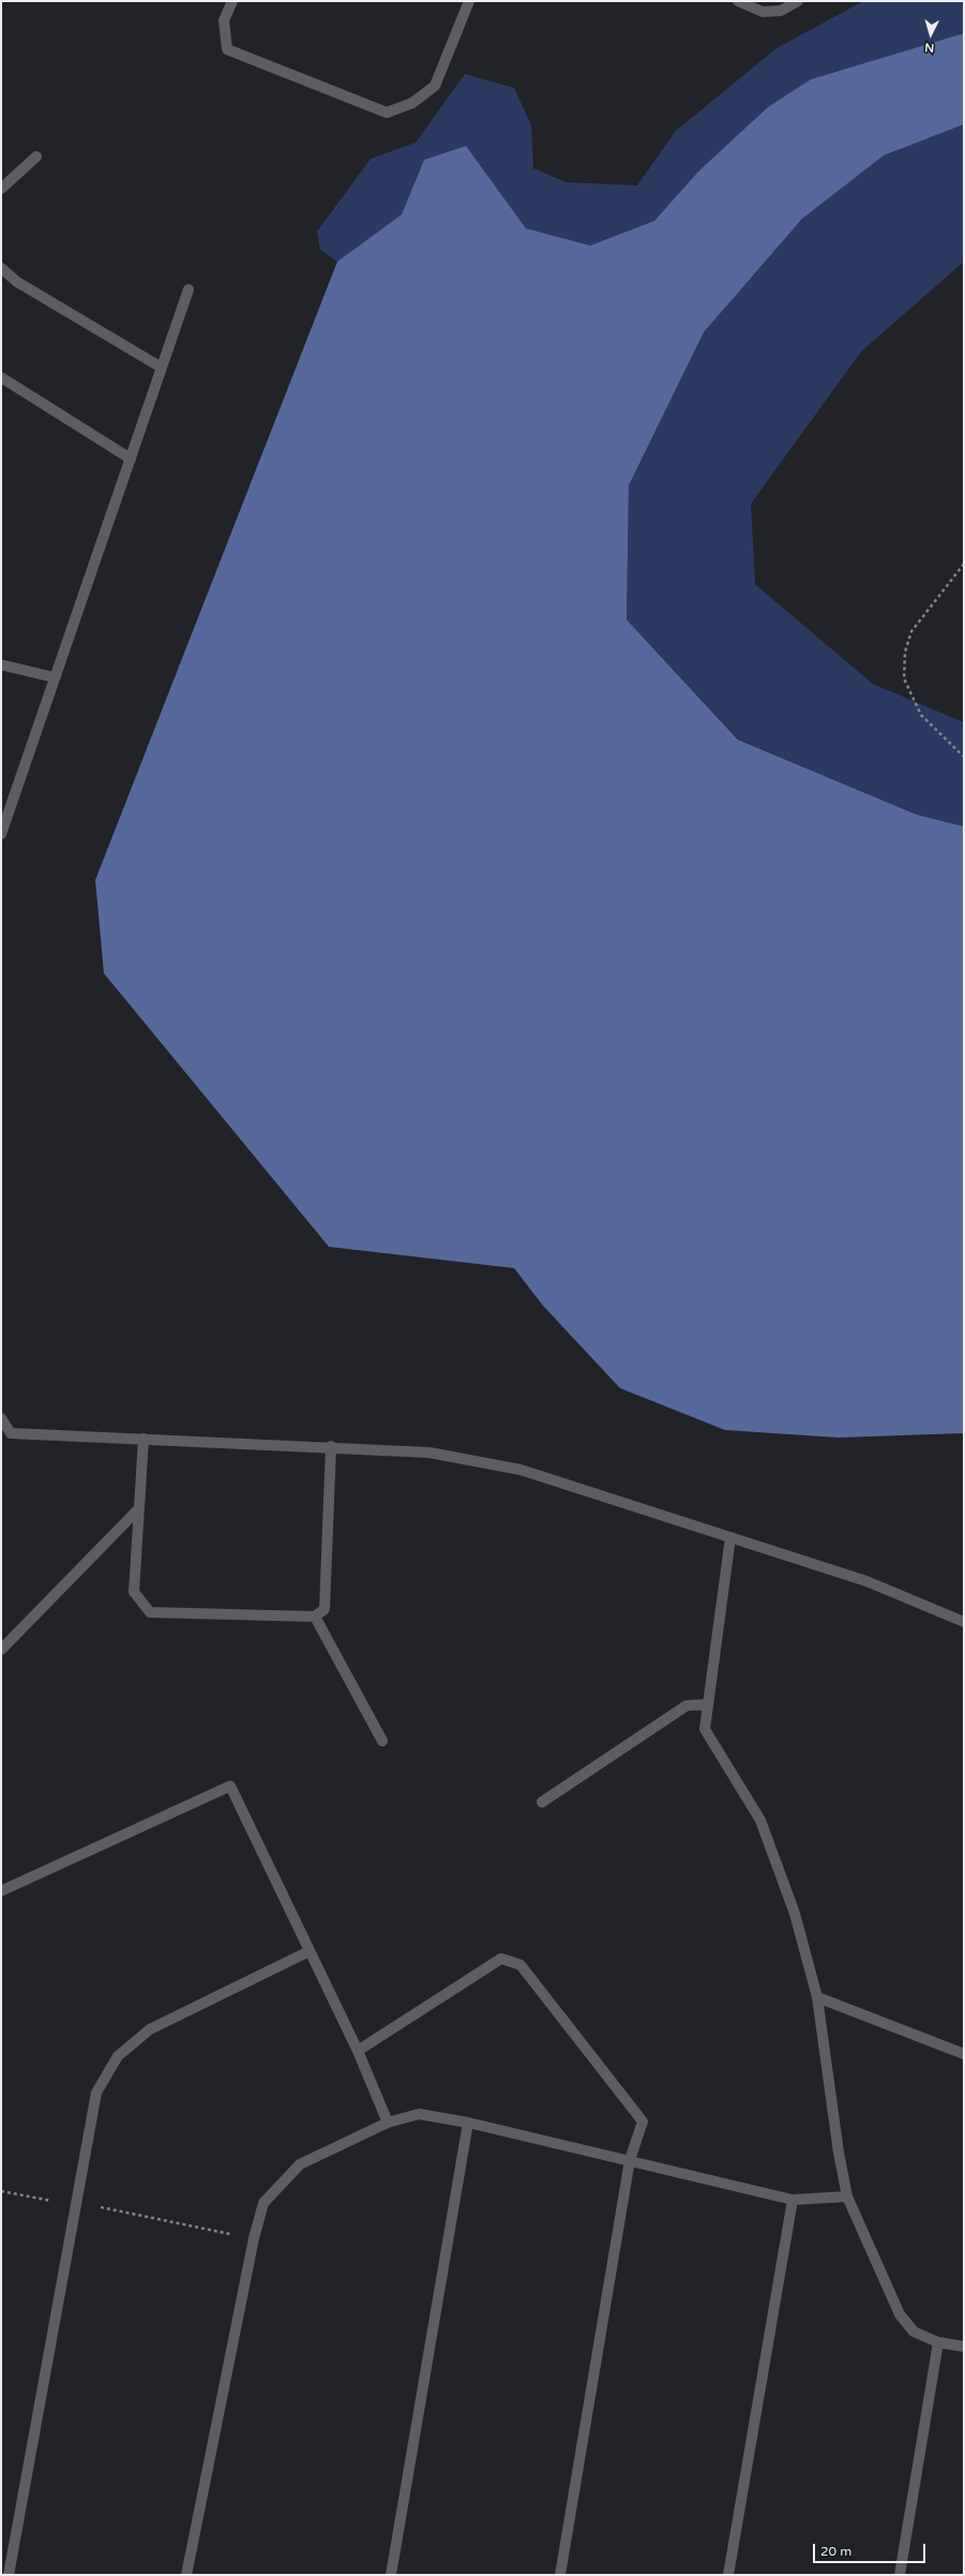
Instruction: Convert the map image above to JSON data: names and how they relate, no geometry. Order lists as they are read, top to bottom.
{
  "scale_bar": "20 m",
  "north": "bottom"
}
